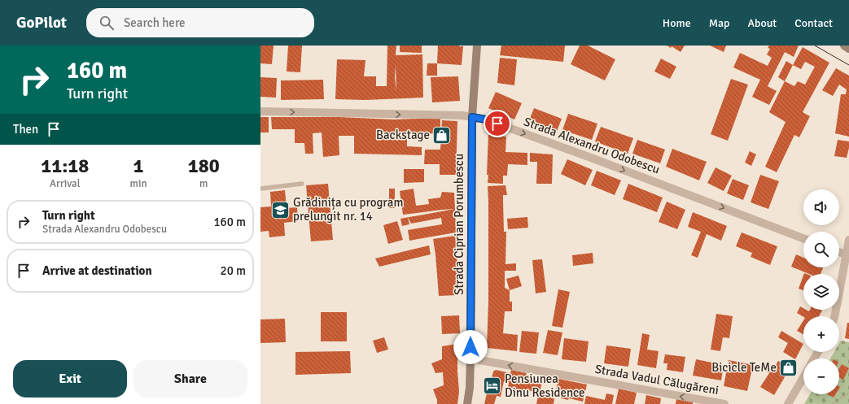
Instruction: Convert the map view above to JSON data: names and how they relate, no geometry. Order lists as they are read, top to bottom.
{
  "streets": {
    "street": ["Strada Alexandru Odobescu", "Strada Ciprian Porumbescu", "Strada Vadul Călugăreni"]
  },
  "crossings": [
    ["Strada Alexandru Odobescu", "Strada Ciprian Porumbescu"],
    ["Strada Ciprian Porumbescu", "Strada Vadul Călugăreni"]
  ],
  "one_way": ["Strada Alexandru Odobescu", "Strada Vadul Călugăreni"],
  "places": {
    "shop": ["Backstage", "Bicicle TeMe"],
    "school or university": ["Grădinița cu program prelungit nr. 14"],
    "hotel": ["Pensiunea Dinu Residence"]
  },
  "page": {
    "header": "GoPilot",
    "search": "Search here",
    "nav": [
      "Home",
      "Map",
      "About",
      "Contact"
    ],
    "turn": ["160 m", "Turn right"],
    "then": "Then",
    "eta": [
      "11:18",
      "Arrival",
      "1",
      "min",
      "180",
      "m"
    ],
    "map_buttons": ["+", "−"],
    "list": [
      {
        "name": "Turn right",
        "note": "Strada Alexandru Odobescu",
        "value": "160 m"
      },
      {
        "name": "Arrive at destination",
        "value": "20 m"
      }
    ],
    "buttons": ["Exit", "Share"]
  }
}
